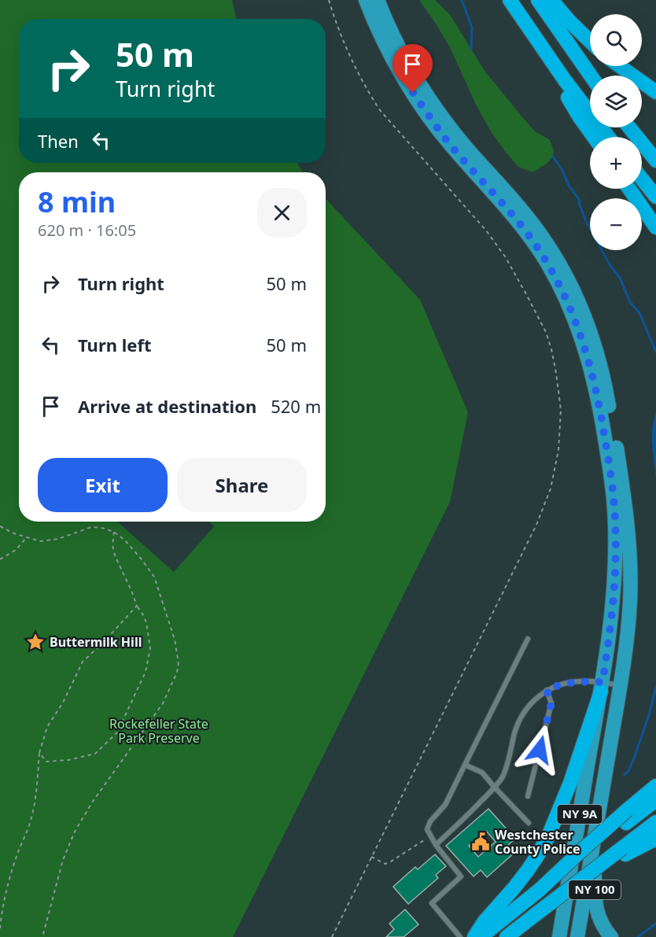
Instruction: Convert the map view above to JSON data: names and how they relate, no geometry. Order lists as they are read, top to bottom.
{
  "streets": {
    "main road": ["NY 9A", "NY 100"]
  },
  "crossings": [
    ["NY 9A", "NY 100"]
  ],
  "parks": ["Rockefeller State Park Preserve"],
  "places": {
    "place": ["Buttermilk Hill"],
    "public building": ["Westchester County Police"]
  },
  "page": {
    "map_buttons": ["+", "−"],
    "turn": ["50 m", "Turn right"],
    "then": "Then",
    "heading": ["8 min", "620 m · 16:05"],
    "list": [
      {
        "name": "Turn right",
        "value": "50 m"
      },
      {
        "name": "Turn left",
        "value": "50 m"
      },
      {
        "name": "Arrive at destination",
        "value": "520 m"
      }
    ],
    "buttons": ["Exit", "Share"]
  }
}
